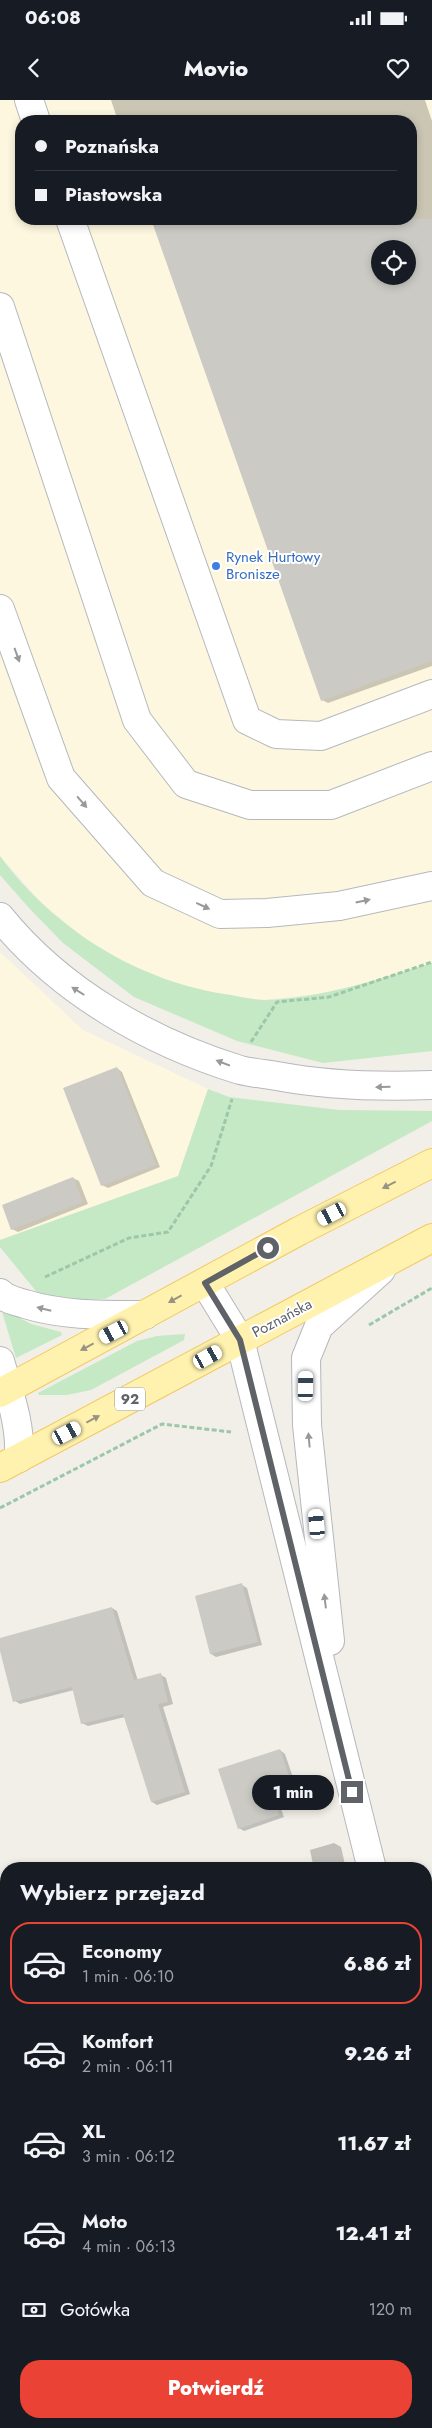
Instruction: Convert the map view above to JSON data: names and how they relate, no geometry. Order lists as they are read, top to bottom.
{
  "streets": {
    "main road": ["Poznańska", "92"]
  },
  "places": ["Rynek Hurtowy Bronisze"],
  "page": {
    "status": "06:08",
    "header": "Movio",
    "banner": ["Poznańska", "Piastowska"],
    "bubble": "1 min",
    "heading": "Wybierz przejazd",
    "list": [
      {
        "name": "Economy",
        "note": "1 min · 06:10",
        "value": "6.86 zł"
      },
      {
        "name": "Komfort",
        "note": "2 min · 06:11",
        "value": "9.26 zł"
      },
      {
        "name": "XL",
        "note": "3 min · 06:12",
        "value": "11.67 zł"
      },
      {
        "name": "Moto",
        "note": "4 min · 06:13",
        "value": "12.41 zł"
      }
    ],
    "pay": ["Gotówka", "120 m"],
    "buttons": "Potwierdź"
  }
}
